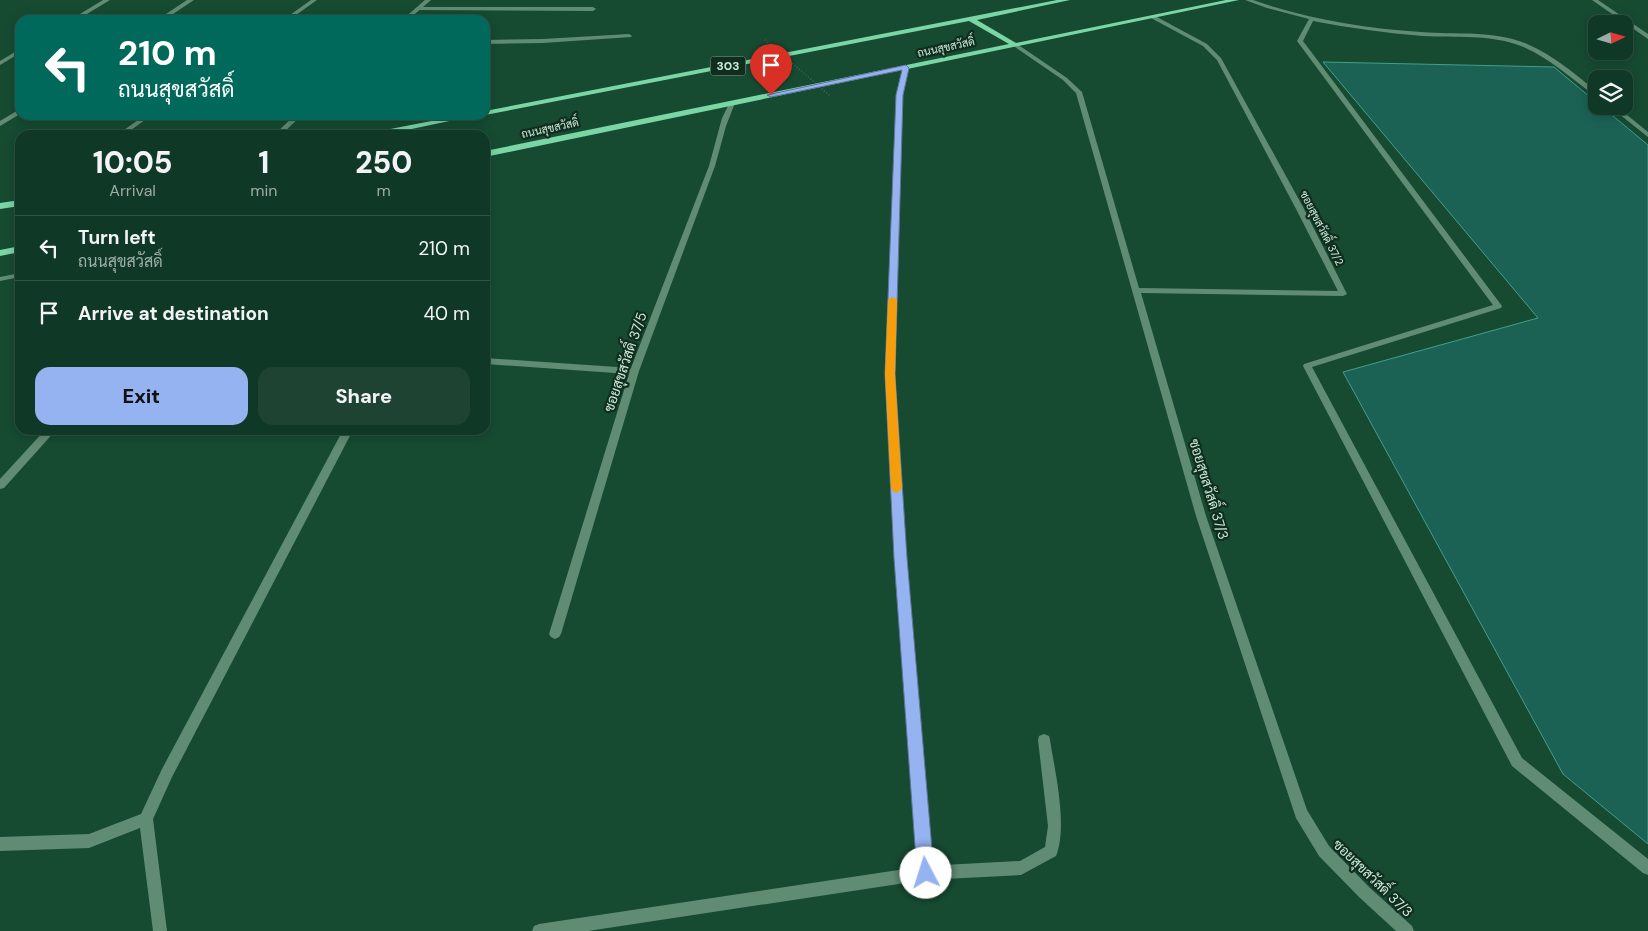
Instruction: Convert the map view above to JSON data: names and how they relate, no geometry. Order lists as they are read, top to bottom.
{
  "streets": {
    "main road": ["ถนนสุขสวัสดิ์", "303"],
    "street": ["ซอยสุขสวัสดิ์ 37/2", "ซอยสุขสวัสดิ์ 37/5", "ซอยสุขสวัสดิ์ 37/3"]
  },
  "crossings": [
    ["ถนนสุขสวัสดิ์", "ซอยสุขสวัสดิ์ 37/2"],
    ["ถนนสุขสวัสดิ์", "ซอยสุขสวัสดิ์ 37/5"],
    ["ถนนสุขสวัสดิ์", "ซอยสุขสวัสดิ์ 37/3"],
    ["ซอยสุขสวัสดิ์ 37/2", "ซอยสุขสวัสดิ์ 37/3"]
  ],
  "north": "right",
  "page": {
    "turn": ["210 m", "ถนนสุขสวัสดิ์"],
    "eta": [
      "10:05",
      "Arrival",
      "1",
      "min",
      "250",
      "m"
    ],
    "list": [
      {
        "name": "Turn left",
        "note": "ถนนสุขสวัสดิ์",
        "value": "210 m"
      },
      {
        "name": "Arrive at destination",
        "value": "40 m"
      }
    ],
    "buttons": ["Exit", "Share"]
  }
}
